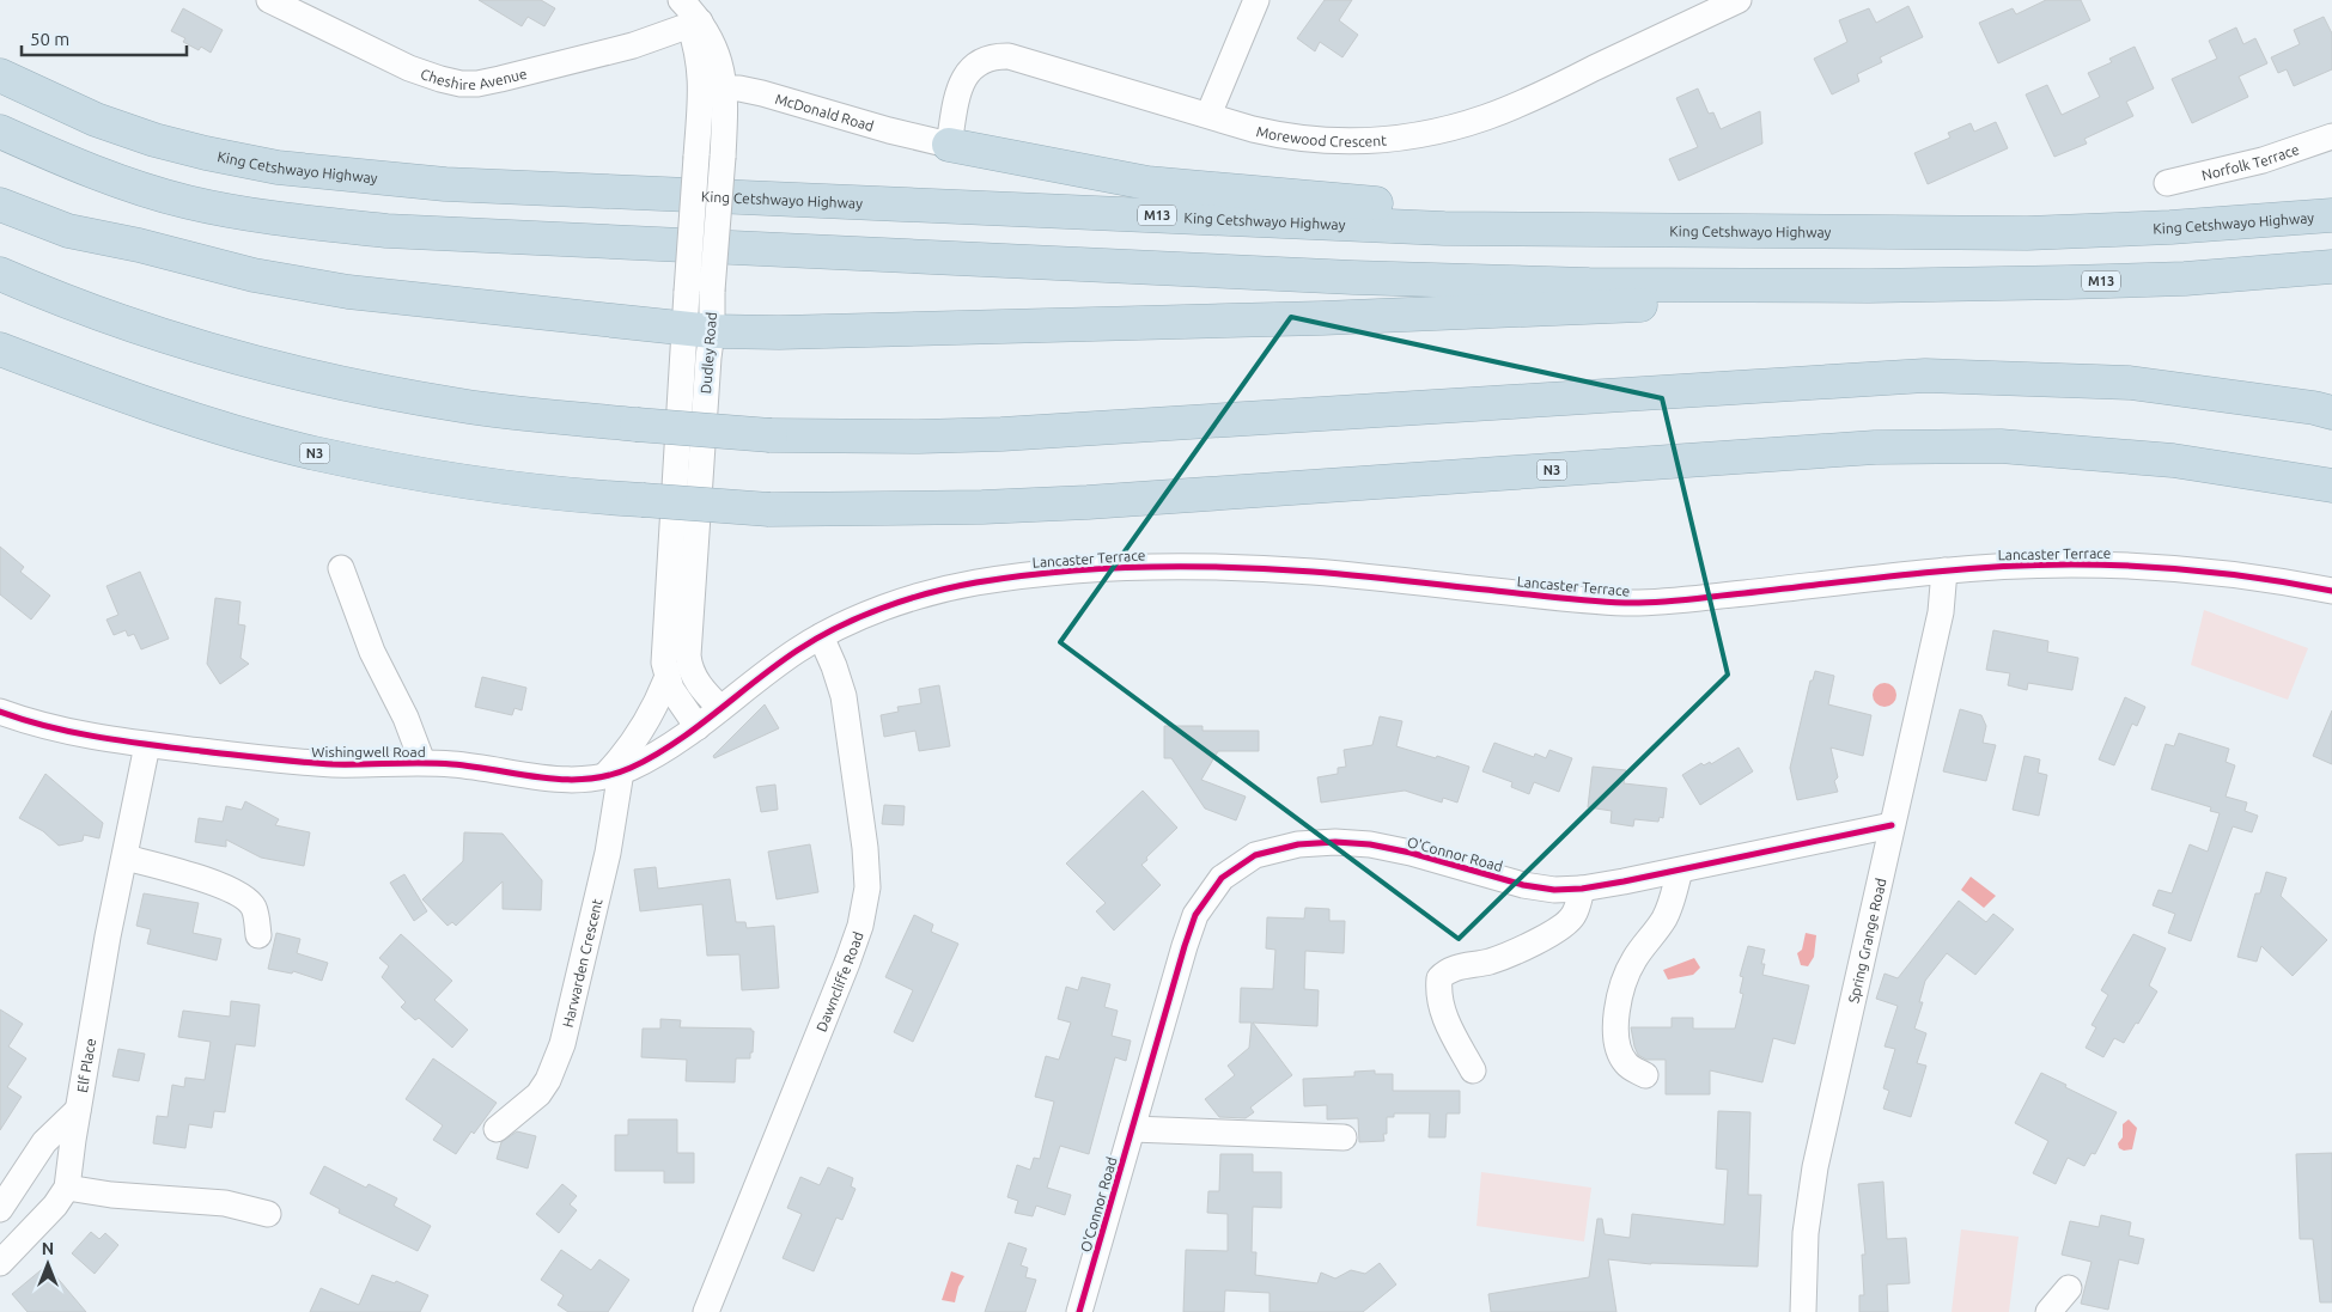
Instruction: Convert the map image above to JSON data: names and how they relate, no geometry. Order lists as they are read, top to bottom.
{
  "streets": {
    "highway": ["King Cetshwayo Highway", "M13", "N3"],
    "street": [
      "Cheshire Avenue",
      "McDonald Road",
      "Morewood Crescent",
      "Norfolk Terrace",
      "Dudley Road",
      "Lancaster Terrace",
      "Wishingwell Road",
      "O'Connor Road",
      "Spring Grange Road",
      "Harwarden Crescent",
      "Dawncliffe Road",
      "Elf Place"
    ]
  },
  "crossings": [
    ["Cheshire Avenue", "Dudley Road"],
    ["McDonald Road", "Morewood Crescent"],
    ["McDonald Road", "Dudley Road"],
    ["Dudley Road", "Wishingwell Road"],
    ["Dudley Road", "Harwarden Crescent"],
    ["Lancaster Terrace", "Spring Grange Road"],
    ["Lancaster Terrace", "Dawncliffe Road"],
    ["Wishingwell Road", "Harwarden Crescent"],
    ["Wishingwell Road", "Elf Place"],
    ["O'Connor Road", "Spring Grange Road"]
  ],
  "scale_bar": "50 m",
  "north": "top"
}
